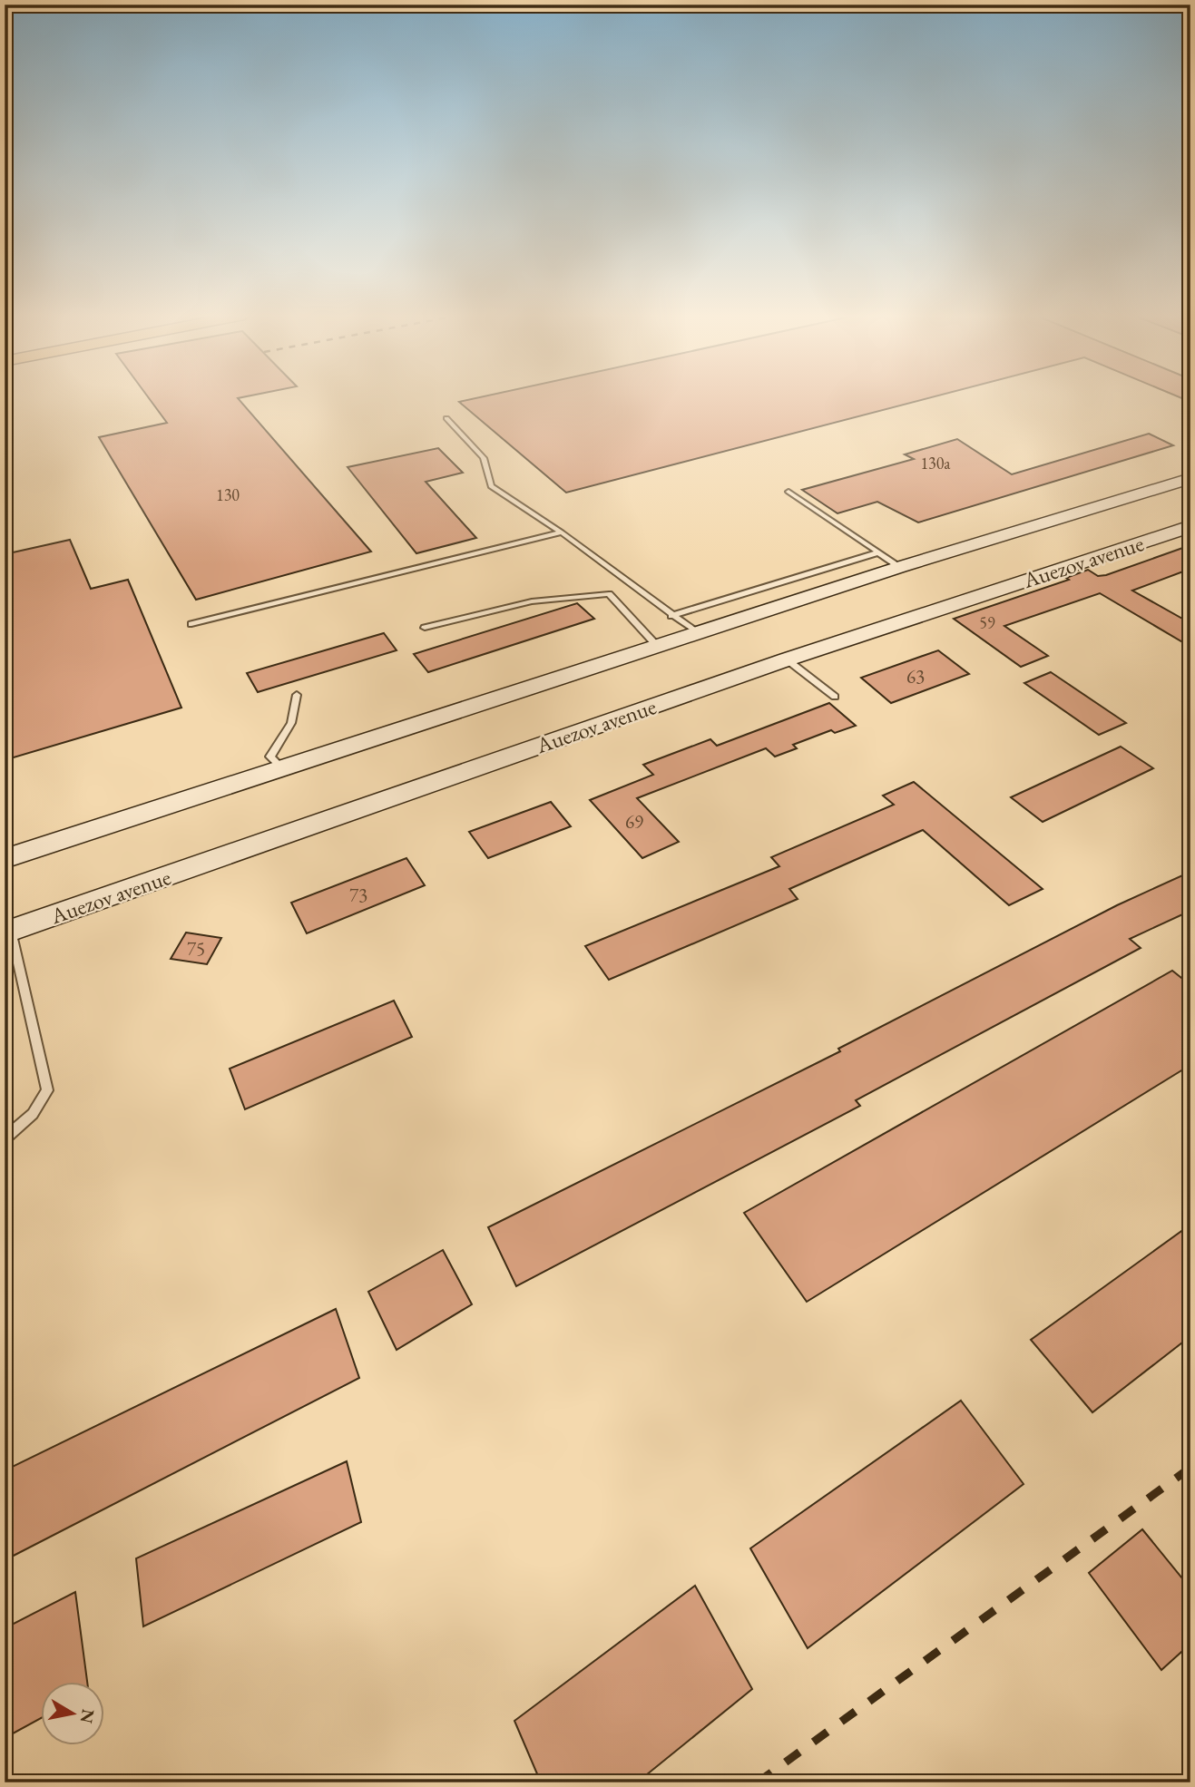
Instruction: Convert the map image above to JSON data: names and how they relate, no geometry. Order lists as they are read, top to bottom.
{
  "streets": {
    "main road": ["Auezov avenue"]
  },
  "house_numbers": [
    "130а",
    "130",
    "59",
    "63",
    "69",
    "73",
    "75"
  ],
  "north": "right"
}
